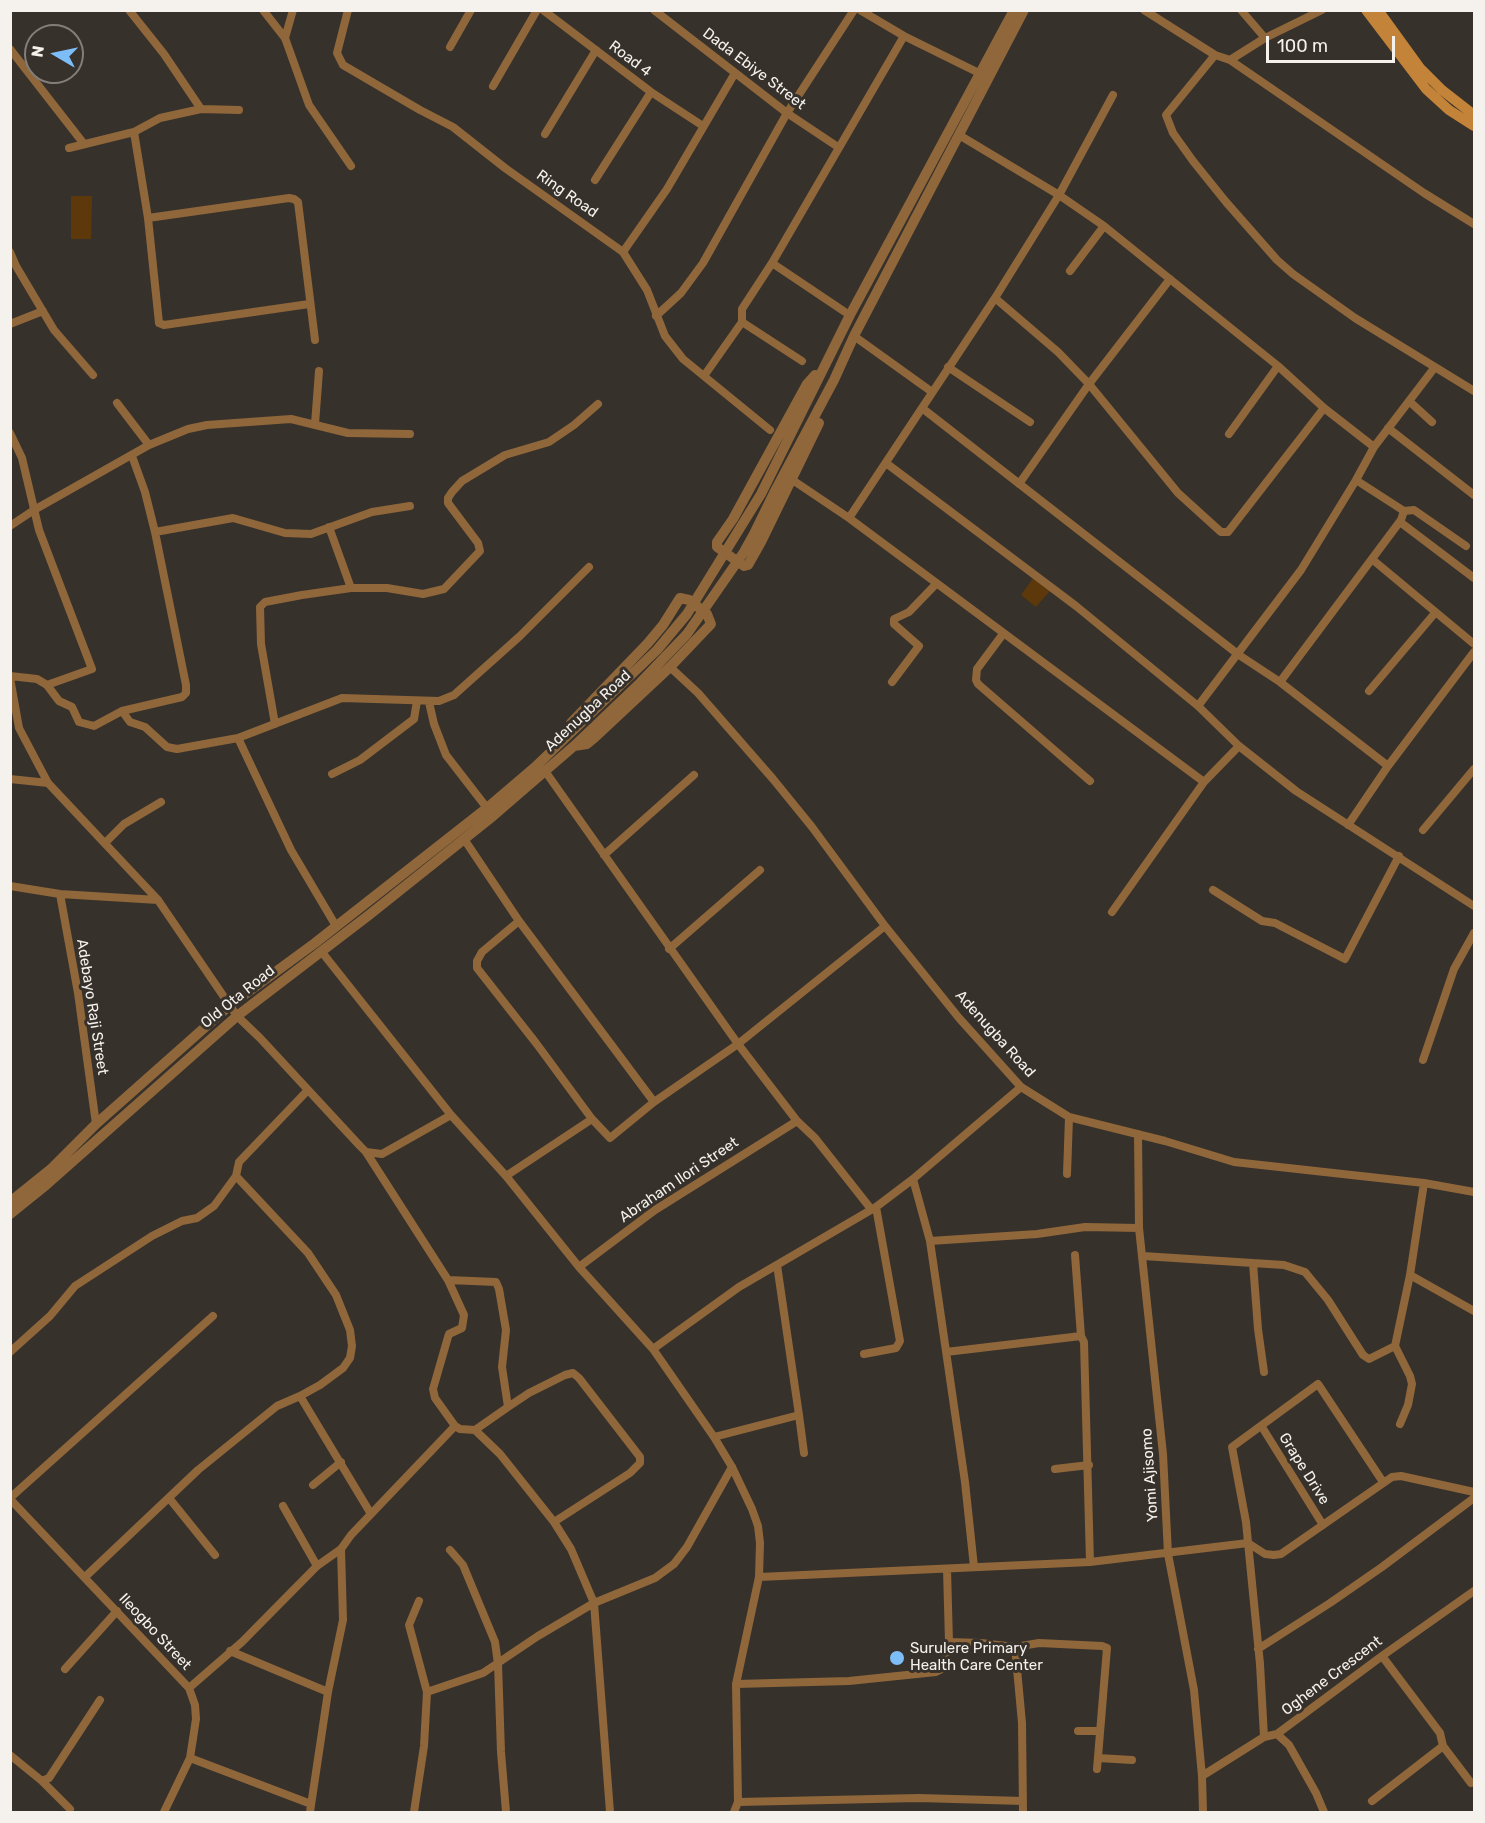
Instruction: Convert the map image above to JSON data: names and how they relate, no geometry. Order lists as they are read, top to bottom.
{
  "streets": {
    "street": [
      "Road 4",
      "Dada Ebiye Street",
      "Ring Road",
      "Adenugba Road",
      "Old Ota Road",
      "Adebayo Raji Street",
      "Abraham Ilori Street",
      "Grape Drive",
      "Yomi Ajisomo",
      "Ileogbo Street",
      "Oghene Crescent"
    ]
  },
  "crossings": [
    ["Adenugba Road", "Old Ota Road"],
    ["Adenugba Road", "Yomi Ajisomo"],
    ["Old Ota Road", "Adebayo Raji Street"],
    ["Yomi Ajisomo", "Oghene Crescent"]
  ],
  "places": ["Surulere Primary Health Care Center"],
  "scale_bar": "100 m",
  "north": "left"
}
